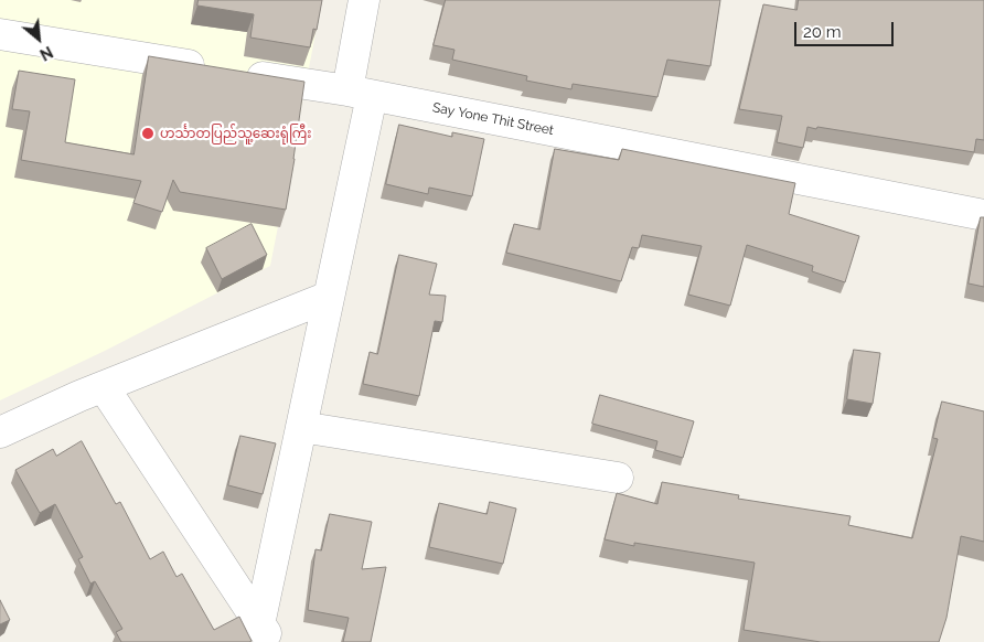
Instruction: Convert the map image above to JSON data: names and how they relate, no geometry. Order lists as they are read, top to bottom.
{
  "streets": {
    "street": ["Say Yone Thit Street"]
  },
  "places": ["ဟင်္သာတပြည်သူ့ဆေးရုံကြီး"],
  "scale_bar": "20 m",
  "north": "bottom right"
}
